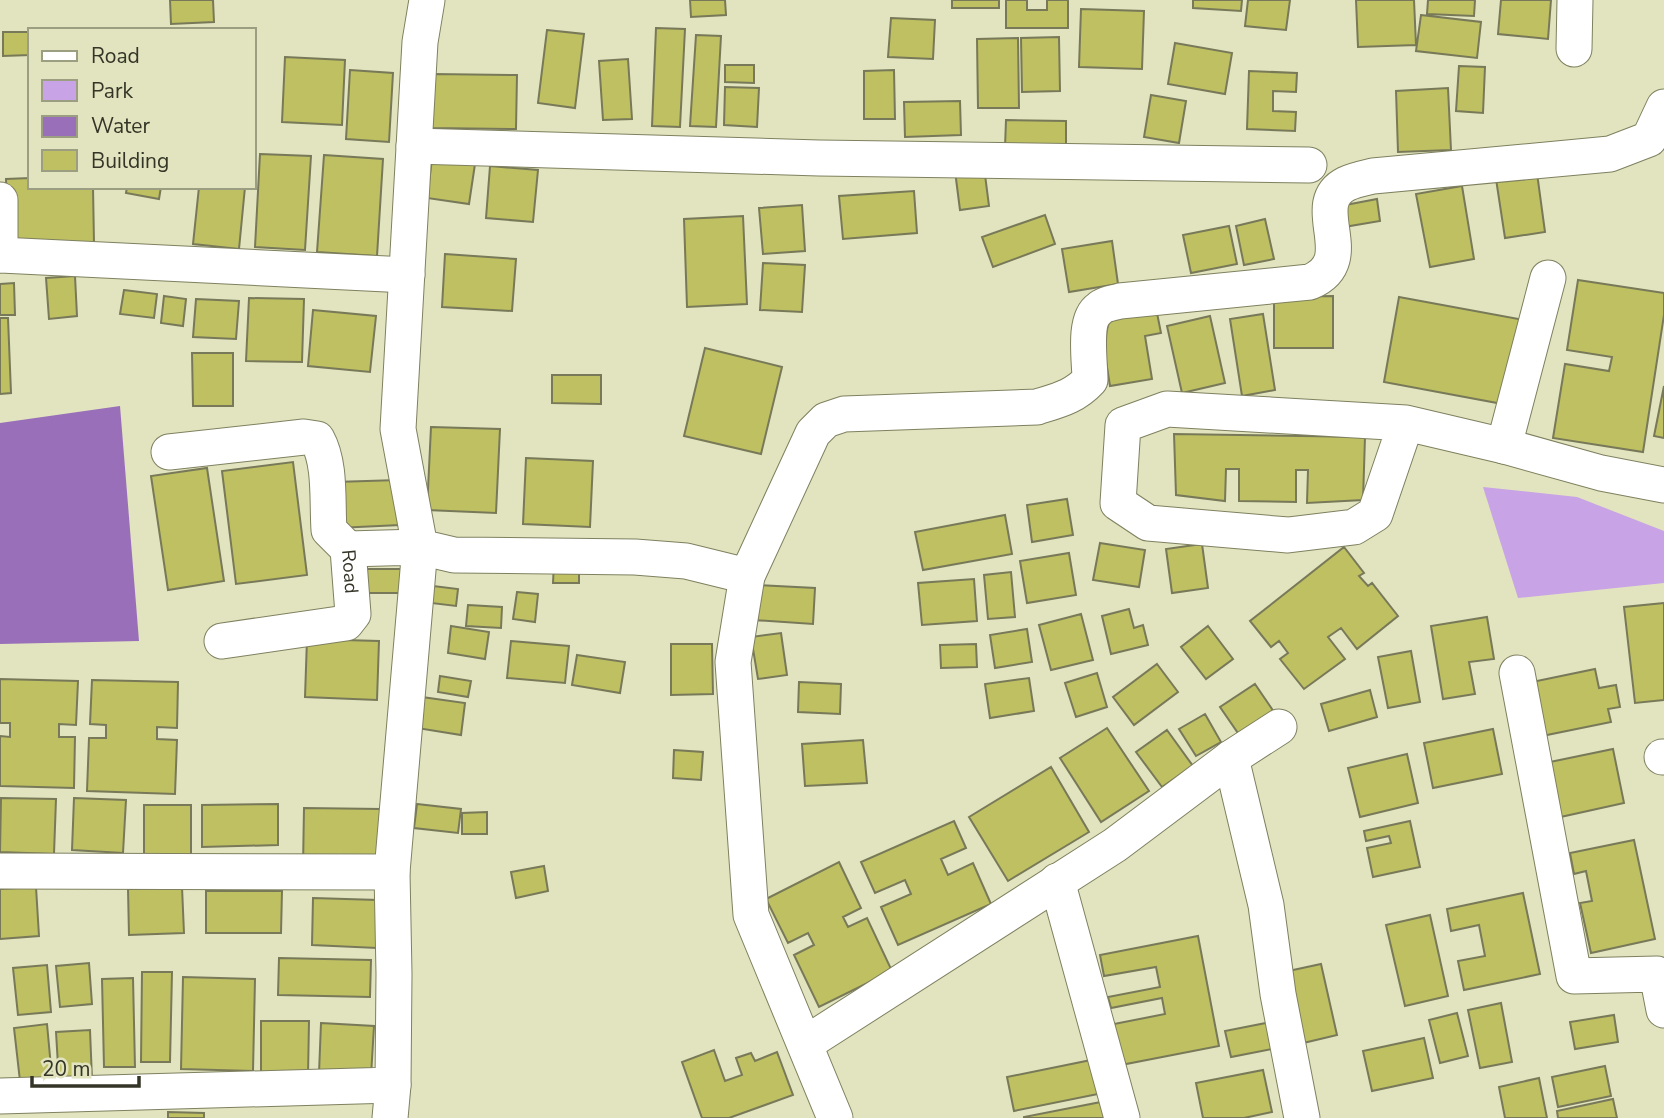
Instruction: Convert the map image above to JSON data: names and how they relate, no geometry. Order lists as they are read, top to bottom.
{
  "streets": {
    "street": ["Road"]
  },
  "legend": [
    "Road",
    "Park",
    "Water",
    "Building"
  ],
  "scale_bar": "20 m"
}
